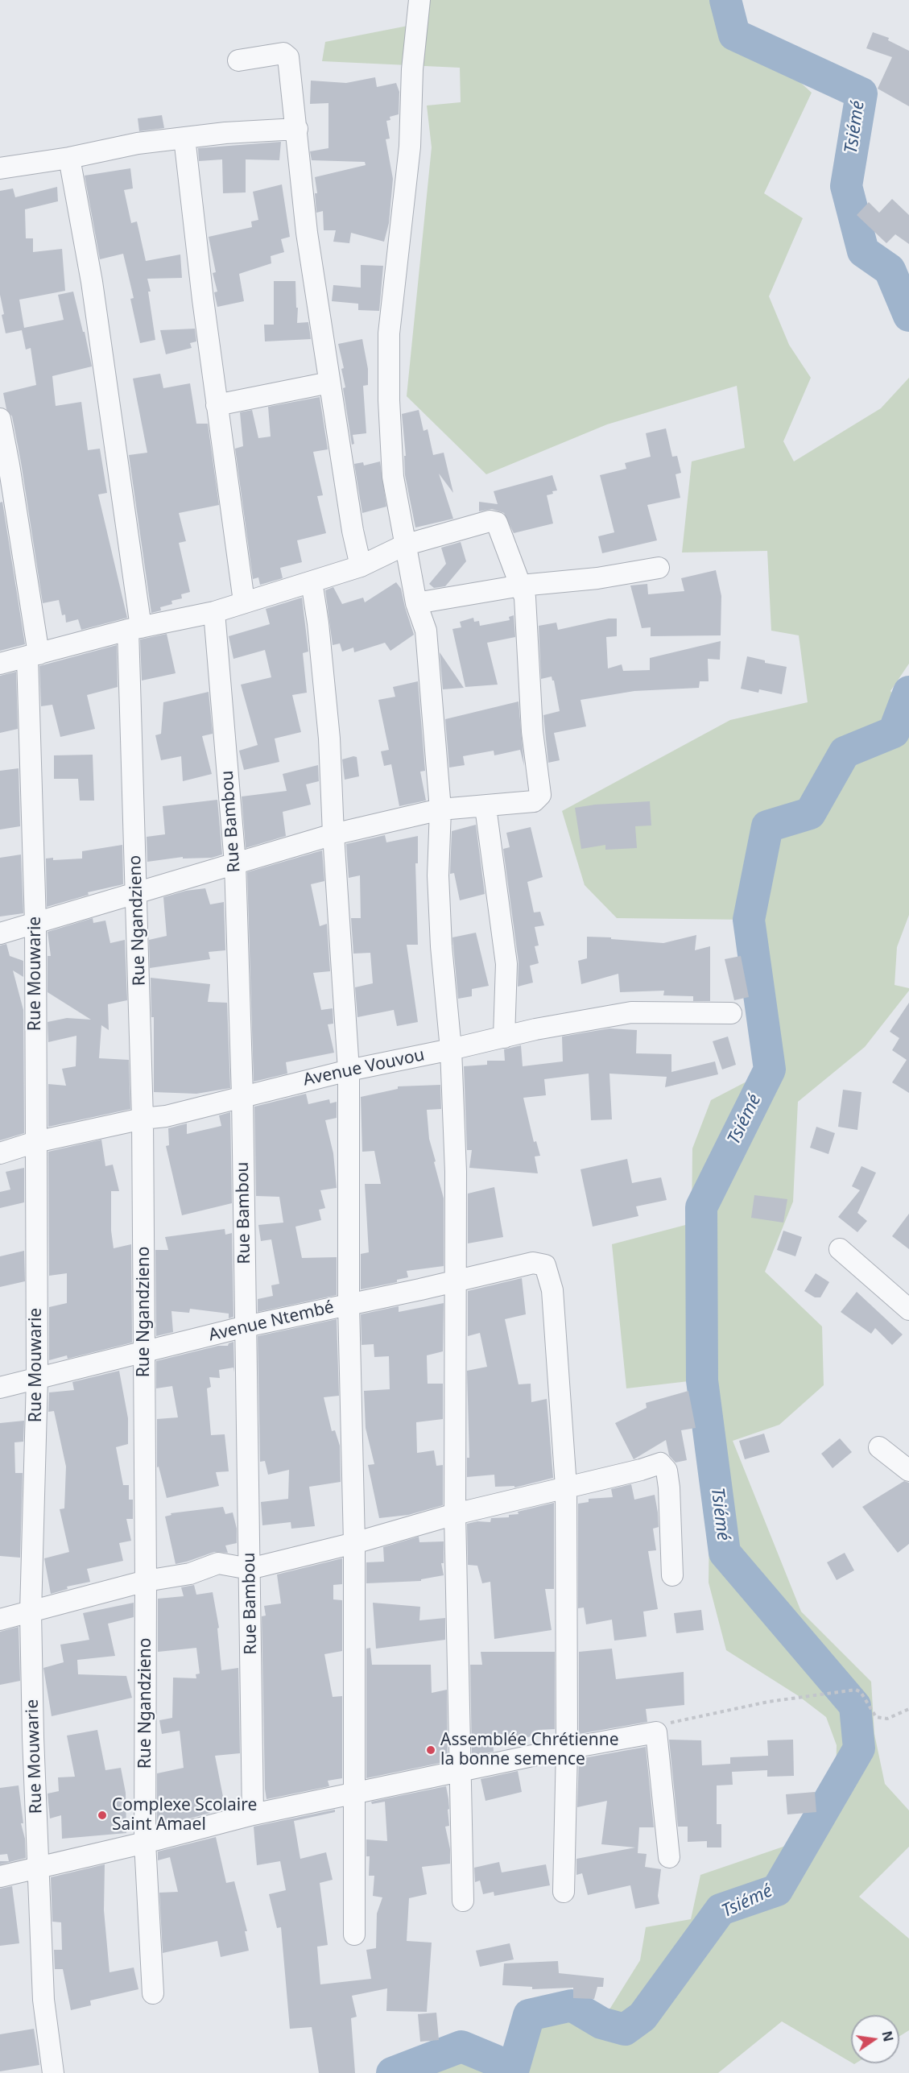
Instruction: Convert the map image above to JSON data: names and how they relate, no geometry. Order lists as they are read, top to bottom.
{
  "streets": {
    "street": [
      "Rue Bambou",
      "Rue Ngandzieno",
      "Rue Mouwarie",
      "Avenue Vouvou",
      "Avenue Ntembé"
    ]
  },
  "crossings": [
    ["Rue Bambou", "Avenue Vouvou"],
    ["Rue Bambou", "Avenue Ntembé"],
    ["Rue Ngandzieno", "Avenue Vouvou"],
    ["Rue Ngandzieno", "Avenue Ntembé"],
    ["Rue Mouwarie", "Avenue Vouvou"],
    ["Rue Mouwarie", "Avenue Ntembé"]
  ],
  "water": ["Tsiémé"],
  "places": ["Assemblée Chrétienne la bonne semence", "Complexe Scolaire Saint Amael"],
  "north": "right"
}
